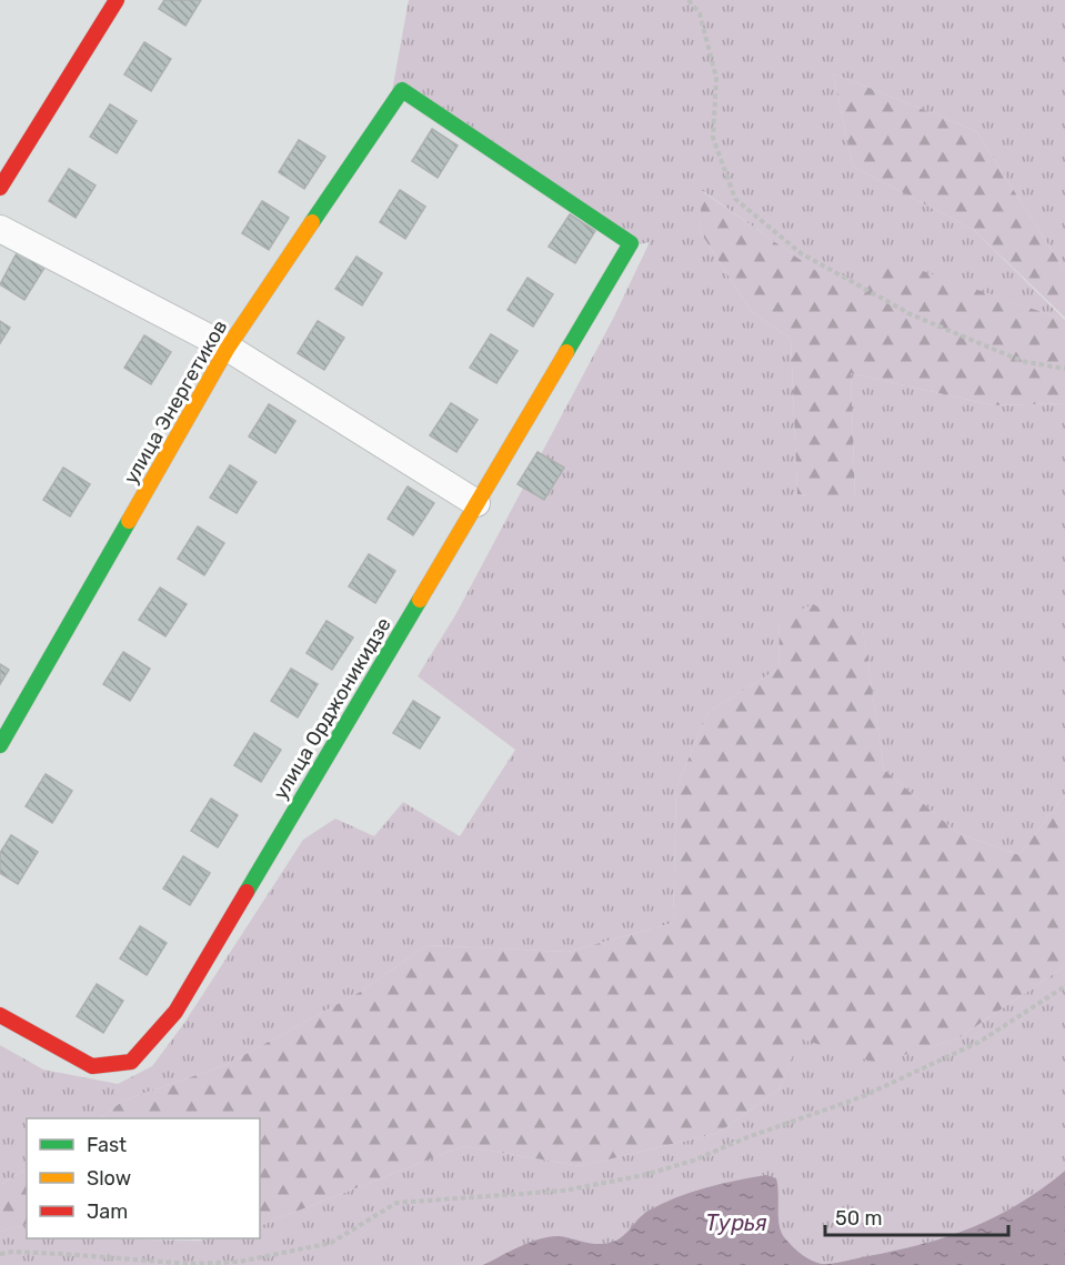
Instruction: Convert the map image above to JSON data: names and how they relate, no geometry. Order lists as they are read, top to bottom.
{
  "streets": {
    "street": ["улица Энергетиков", "улица Орджоникидзе"]
  },
  "crossings": [
    ["улица Энергетиков", "улица Орджоникидзе"]
  ],
  "water": ["Турья"],
  "legend": ["Fast", "Slow", "Jam"],
  "scale_bar": "50 m"
}
